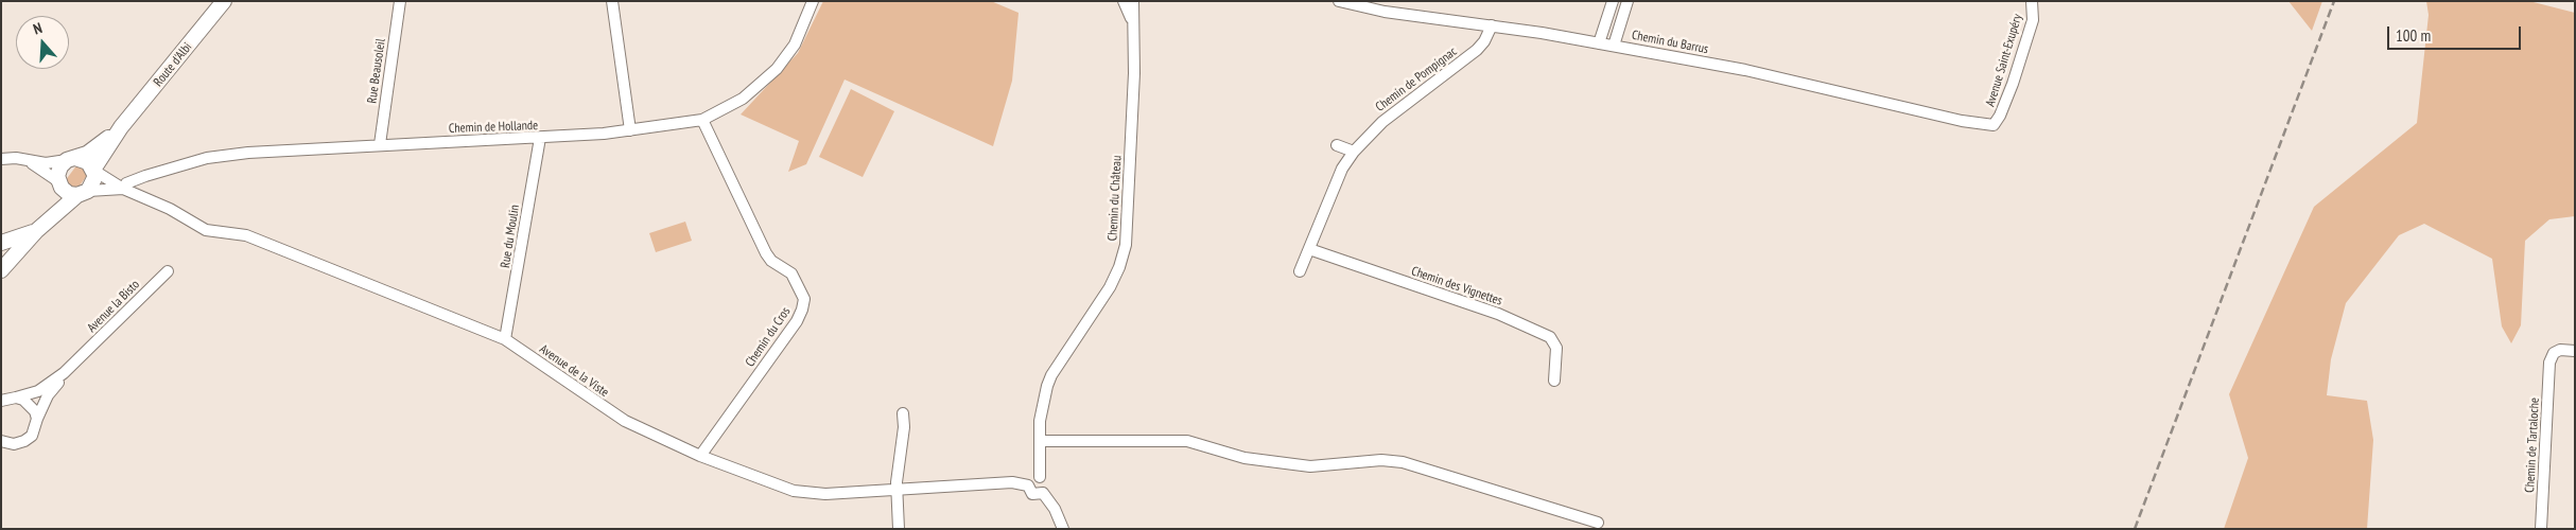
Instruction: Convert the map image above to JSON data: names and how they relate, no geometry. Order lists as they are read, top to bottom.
{
  "streets": {
    "main road": ["Route d'Albi"],
    "street": [
      "Chemin du Barrus",
      "Avenue Saint-Exupéry",
      "Rue Beausoleil",
      "Chemin de Pompignac",
      "Chemin de Hollande",
      "Chemin du Château",
      "Rue du Moulin",
      "Chemin des Vignettes",
      "Avenue la Bisto",
      "Chemin du Cros",
      "Avenue de la Viste",
      "Chemin de Tartaloche"
    ]
  },
  "crossings": [
    ["Chemin du Barrus", "Avenue Saint-Exupéry"],
    ["Chemin du Barrus", "Chemin de Pompignac"],
    ["Route d'Albi", "Avenue de la Viste"],
    ["Rue Beausoleil", "Chemin de Hollande"],
    ["Chemin de Pompignac", "Chemin des Vignettes"],
    ["Chemin de Hollande", "Rue du Moulin"],
    ["Chemin de Hollande", "Chemin du Cros"],
    ["Chemin de Hollande", "Avenue de la Viste"],
    ["Chemin du Château", "Avenue de la Viste"],
    ["Rue du Moulin", "Avenue de la Viste"],
    ["Chemin du Cros", "Avenue de la Viste"]
  ],
  "scale_bar": "100 m",
  "north": "top"
}
